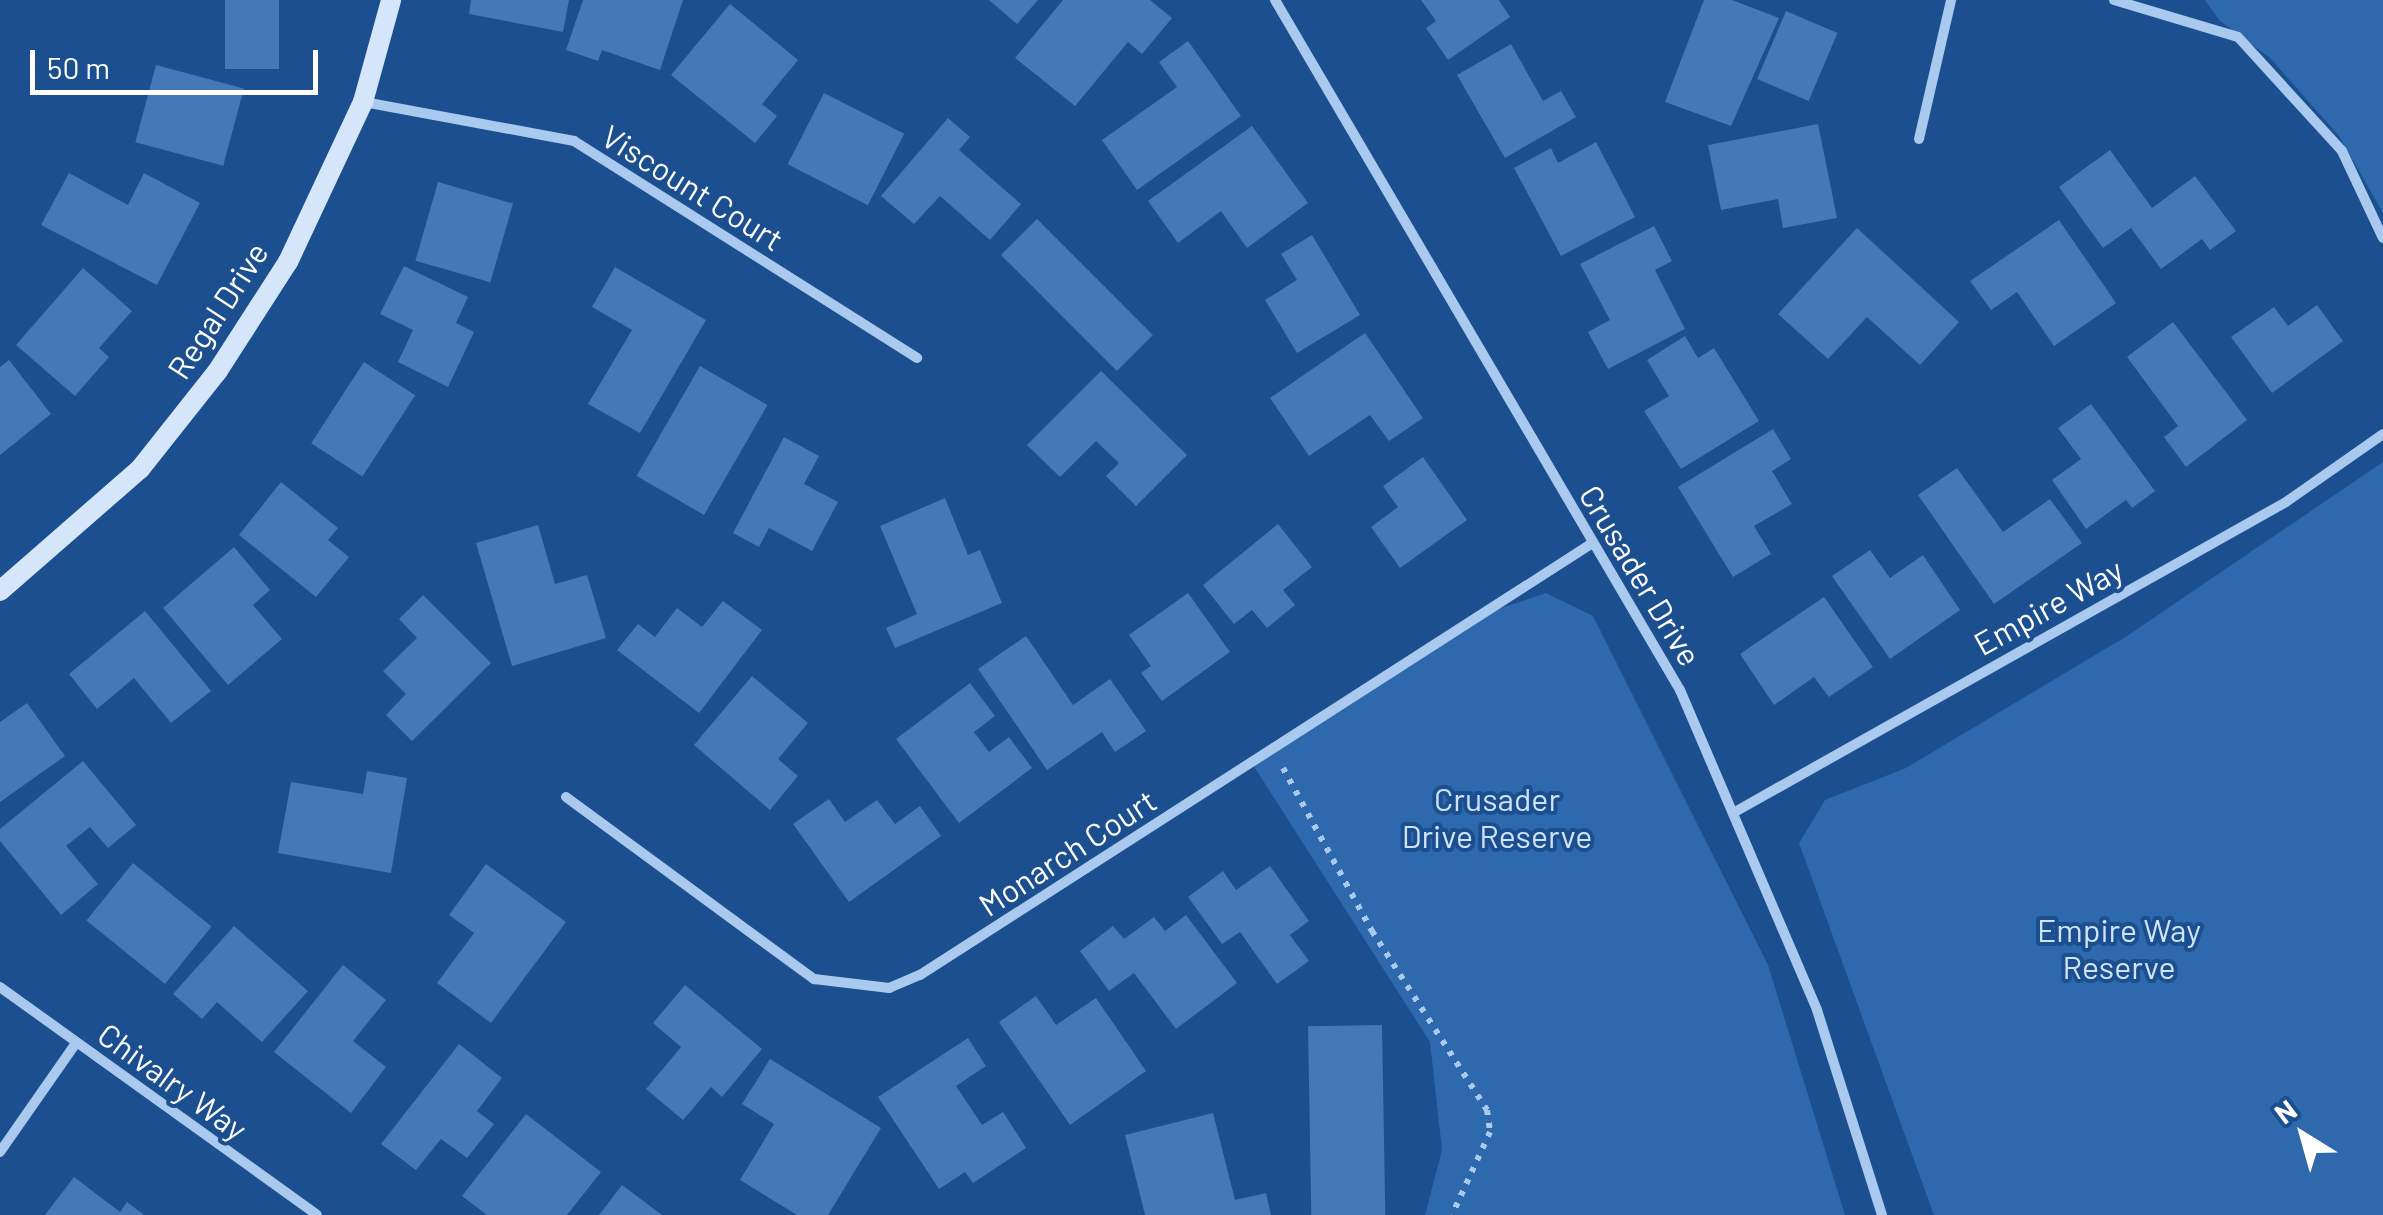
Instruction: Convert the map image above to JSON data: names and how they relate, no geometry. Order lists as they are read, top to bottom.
{
  "streets": {
    "street": [
      "Viscount Court",
      "Regal Drive",
      "Crusader Drive",
      "Empire Way",
      "Monarch Court",
      "Chivalry Way"
    ]
  },
  "crossings": [
    ["Viscount Court", "Regal Drive"],
    ["Crusader Drive", "Empire Way"],
    ["Crusader Drive", "Monarch Court"]
  ],
  "parks": ["Crusader Drive Reserve", "Empire Way Reserve"],
  "scale_bar": "50 m",
  "north": "top left"
}
